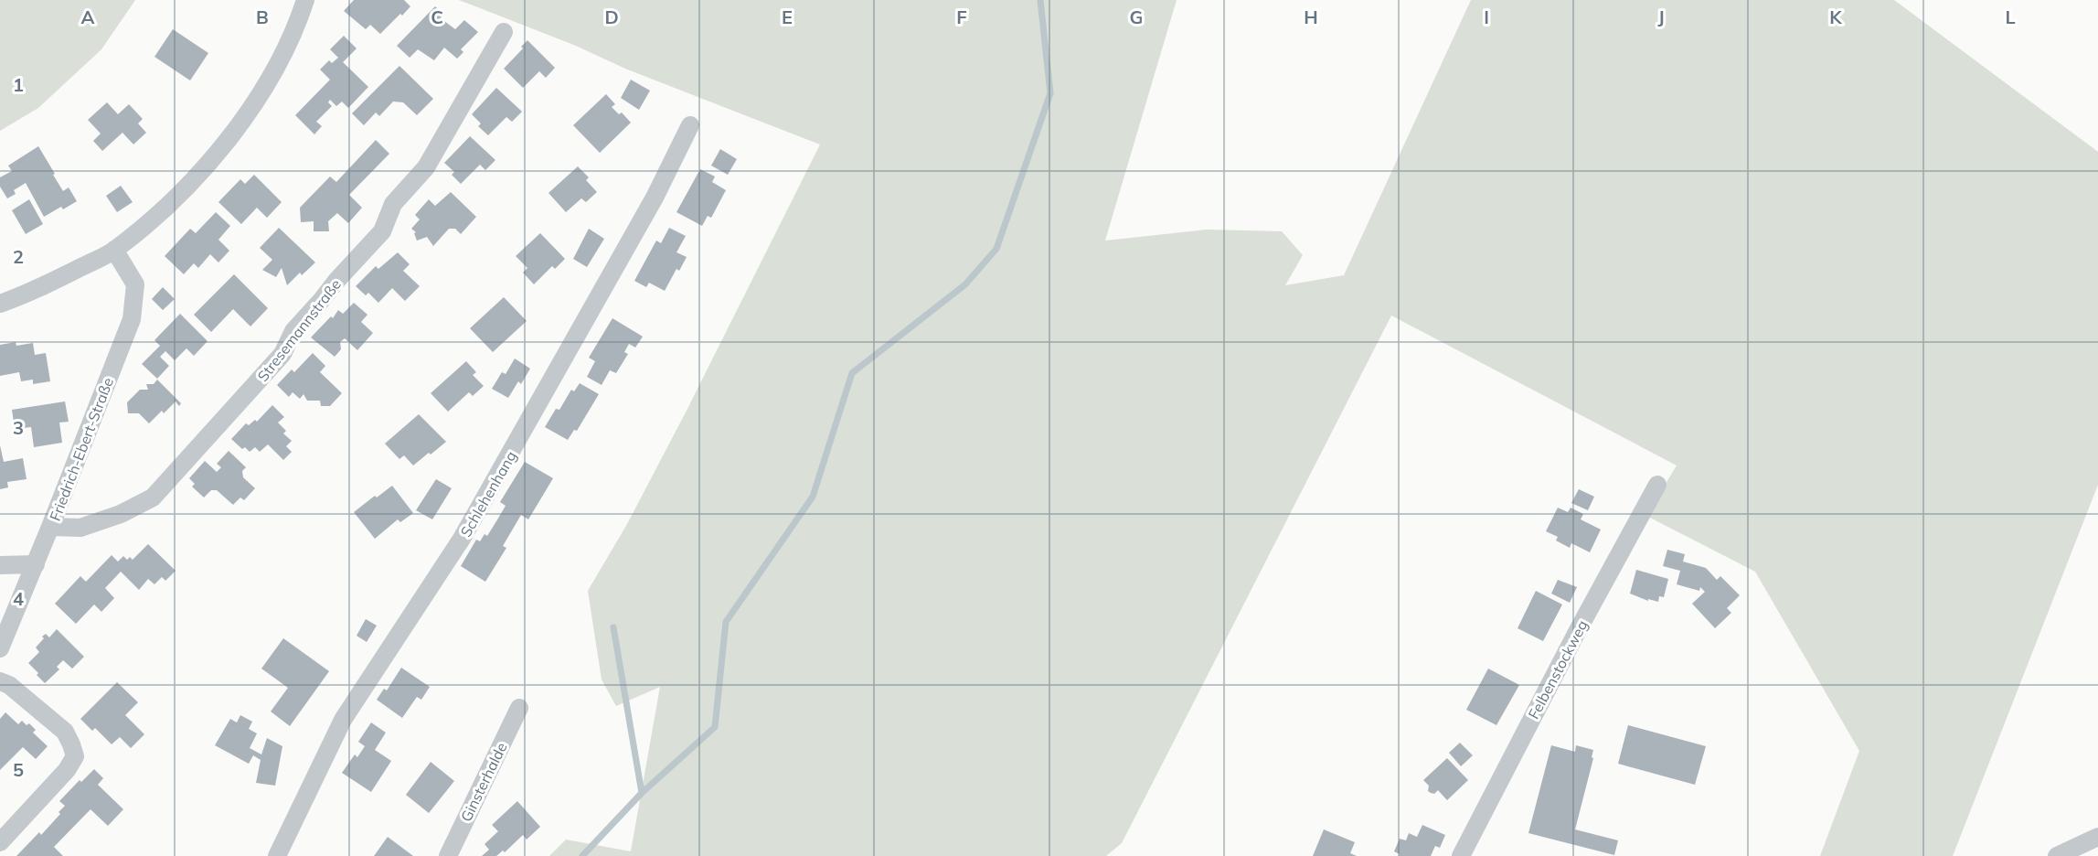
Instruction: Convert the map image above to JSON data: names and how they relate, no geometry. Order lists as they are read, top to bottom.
{
  "streets": {
    "street": [
      "Stresemannstraße",
      "Friedrich-Ebert-Straße",
      "Schlehenhang",
      "Felbenstockweg",
      "Ginsterhalde"
    ]
  },
  "crossings": [
    ["Stresemannstraße", "Friedrich-Ebert-Straße"]
  ],
  "grid": {
    "columns": [
      "A",
      "B",
      "C",
      "D",
      "E",
      "F",
      "G",
      "H",
      "I",
      "J",
      "K",
      "L"
    ],
    "rows": [
      "1",
      "2",
      "3",
      "4",
      "5"
    ]
  }
}
